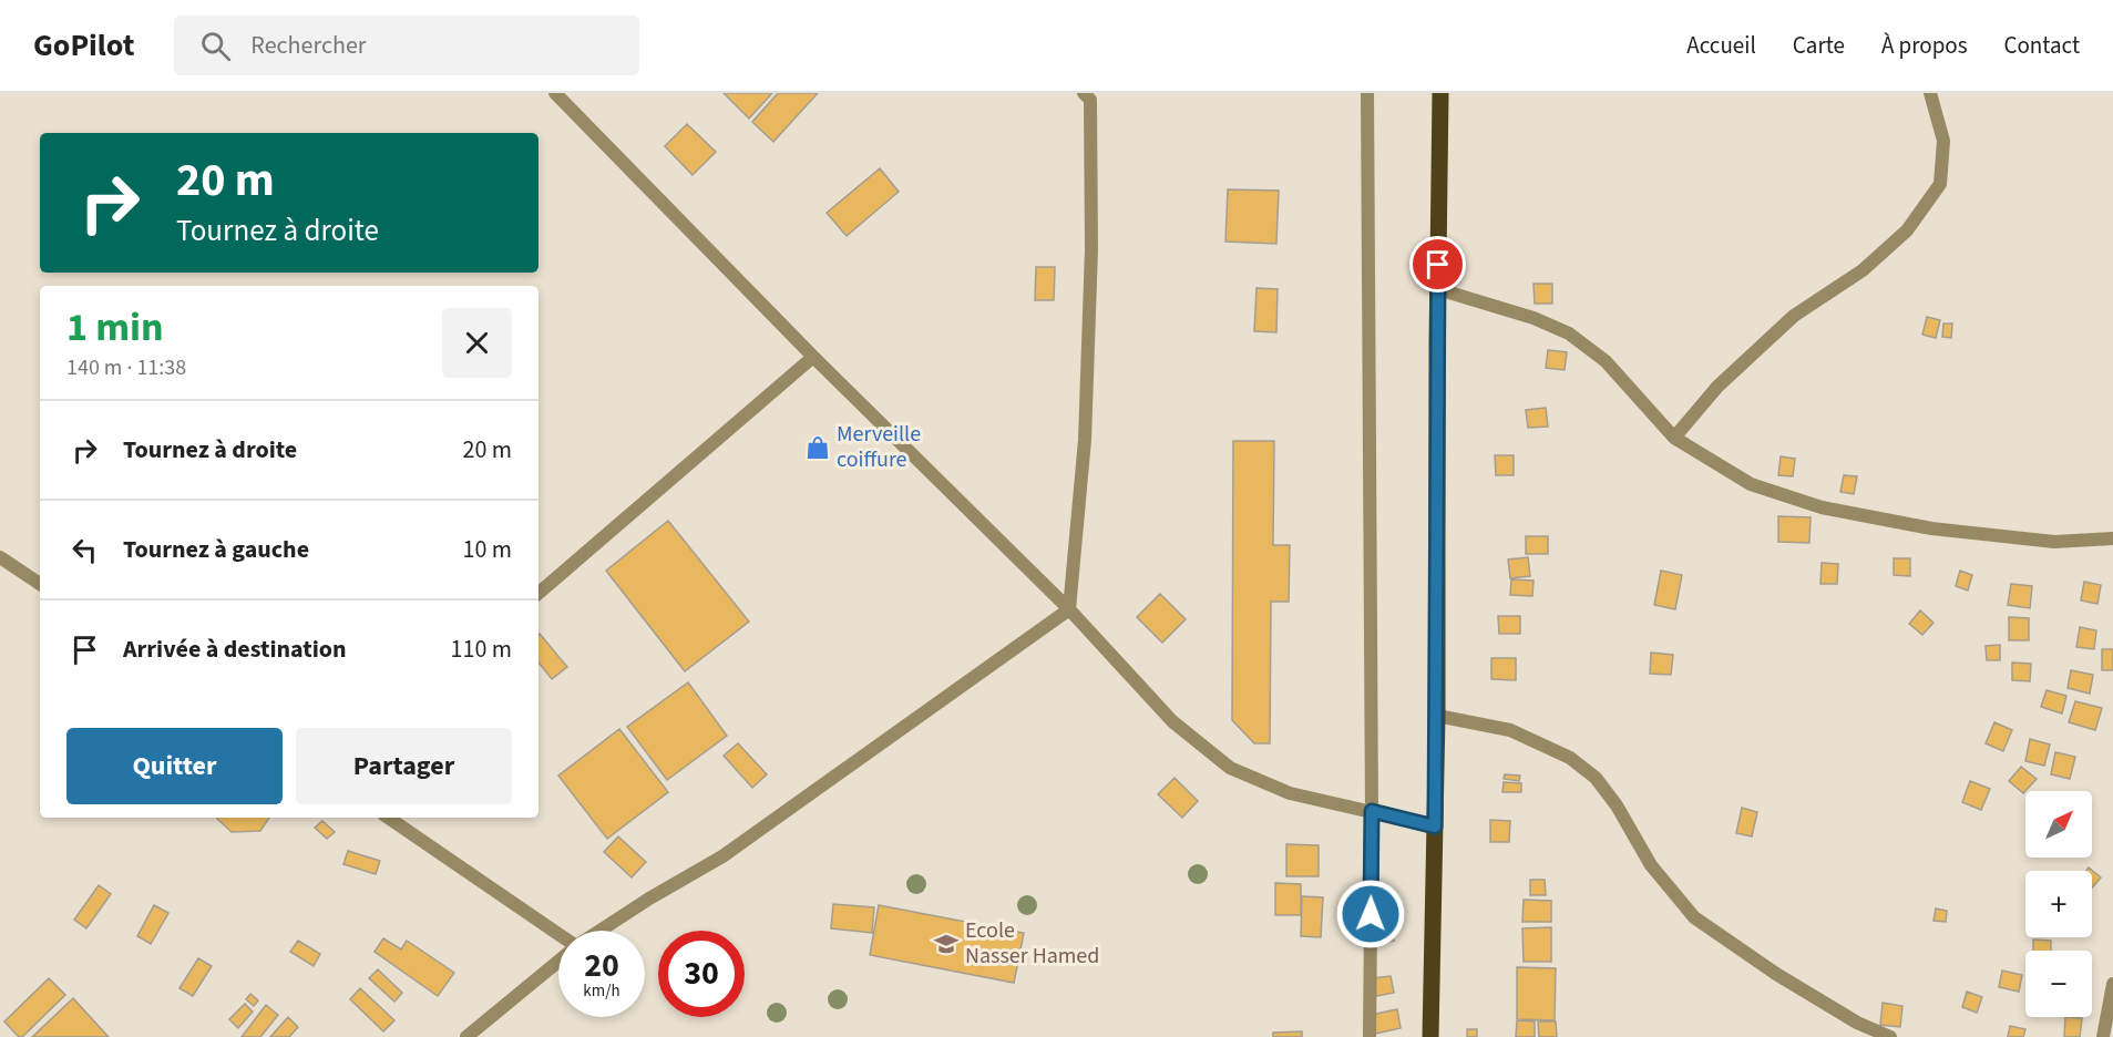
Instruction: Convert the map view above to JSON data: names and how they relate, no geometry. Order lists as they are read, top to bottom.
{
  "places": {
    "shop": ["Merveille coiffure"],
    "school or university": ["Ecole Nasser Hamed"]
  },
  "north": "top right",
  "page": {
    "header": "GoPilot",
    "search": "Rechercher",
    "nav": [
      "Accueil",
      "Carte",
      "À propos",
      "Contact"
    ],
    "turn": ["20 m", "Tournez à droite"],
    "heading": ["1 min", "140 m · 11:38"],
    "list": [
      {
        "name": "Tournez à droite",
        "value": "20 m"
      },
      {
        "name": "Tournez à gauche",
        "value": "10 m"
      },
      {
        "name": "Arrivée à destination",
        "value": "110 m"
      }
    ],
    "buttons": ["Quitter", "Partager"],
    "map_buttons": ["+", "−"],
    "speed": "20 km/h",
    "limit": "30"
  }
}
